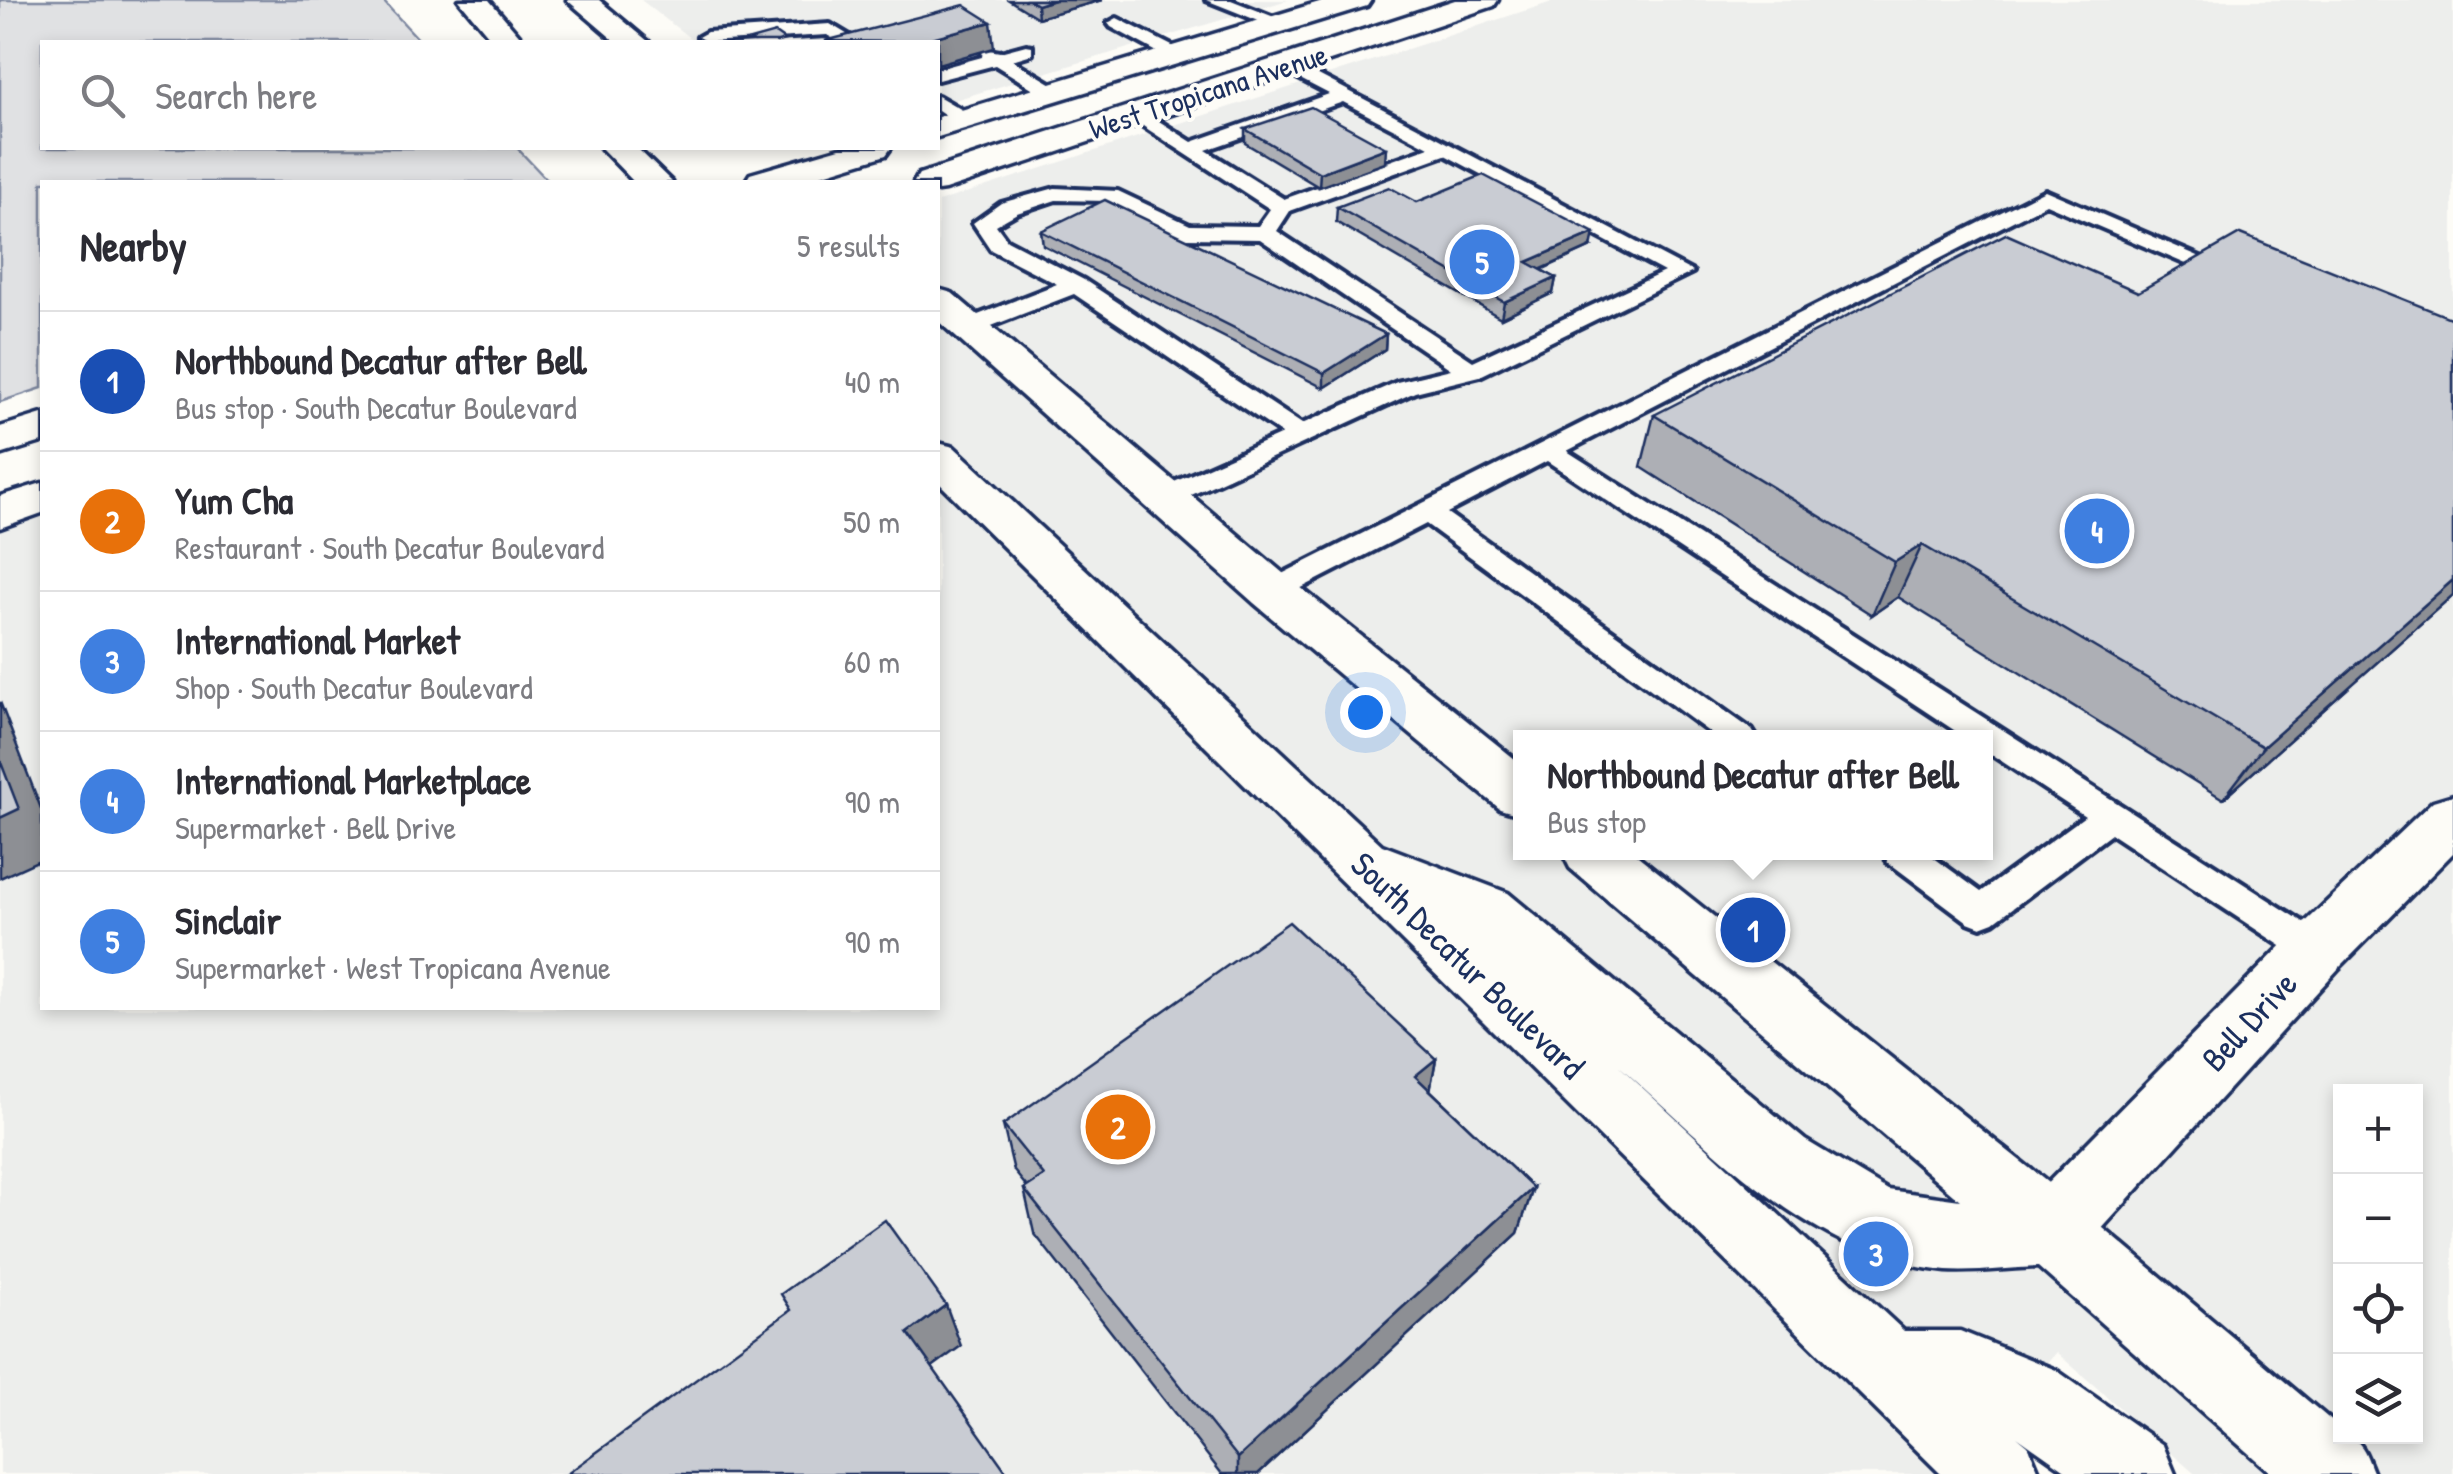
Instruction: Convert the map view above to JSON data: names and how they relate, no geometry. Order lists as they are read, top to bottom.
{
  "streets": {
    "main road": ["West Tropicana Avenue", "South Decatur Boulevard", "Bell Drive"]
  },
  "page": {
    "search": "Search here",
    "heading": ["Nearby", "5 results"],
    "pins": [
      "5",
      "4",
      "1",
      "2",
      "3"
    ],
    "list": [
      {
        "mark": "1",
        "name": "Northbound Decatur after Bell",
        "note": "Bus stop · South Decatur Boulevard",
        "value": "40 m"
      },
      {
        "mark": "2",
        "name": "Yum Cha",
        "note": "Restaurant · South Decatur Boulevard",
        "value": "50 m"
      },
      {
        "mark": "3",
        "name": "International Market",
        "note": "Shop · South Decatur Boulevard",
        "value": "60 m"
      },
      {
        "mark": "4",
        "name": "International Marketplace",
        "note": "Supermarket · Bell Drive",
        "value": "90 m"
      },
      {
        "mark": "5",
        "name": "Sinclair",
        "note": "Supermarket · West Tropicana Avenue",
        "value": "90 m"
      }
    ],
    "popup": ["Northbound Decatur after Bell", "Bus stop"],
    "map_buttons": ["+", "−"]
  }
}
